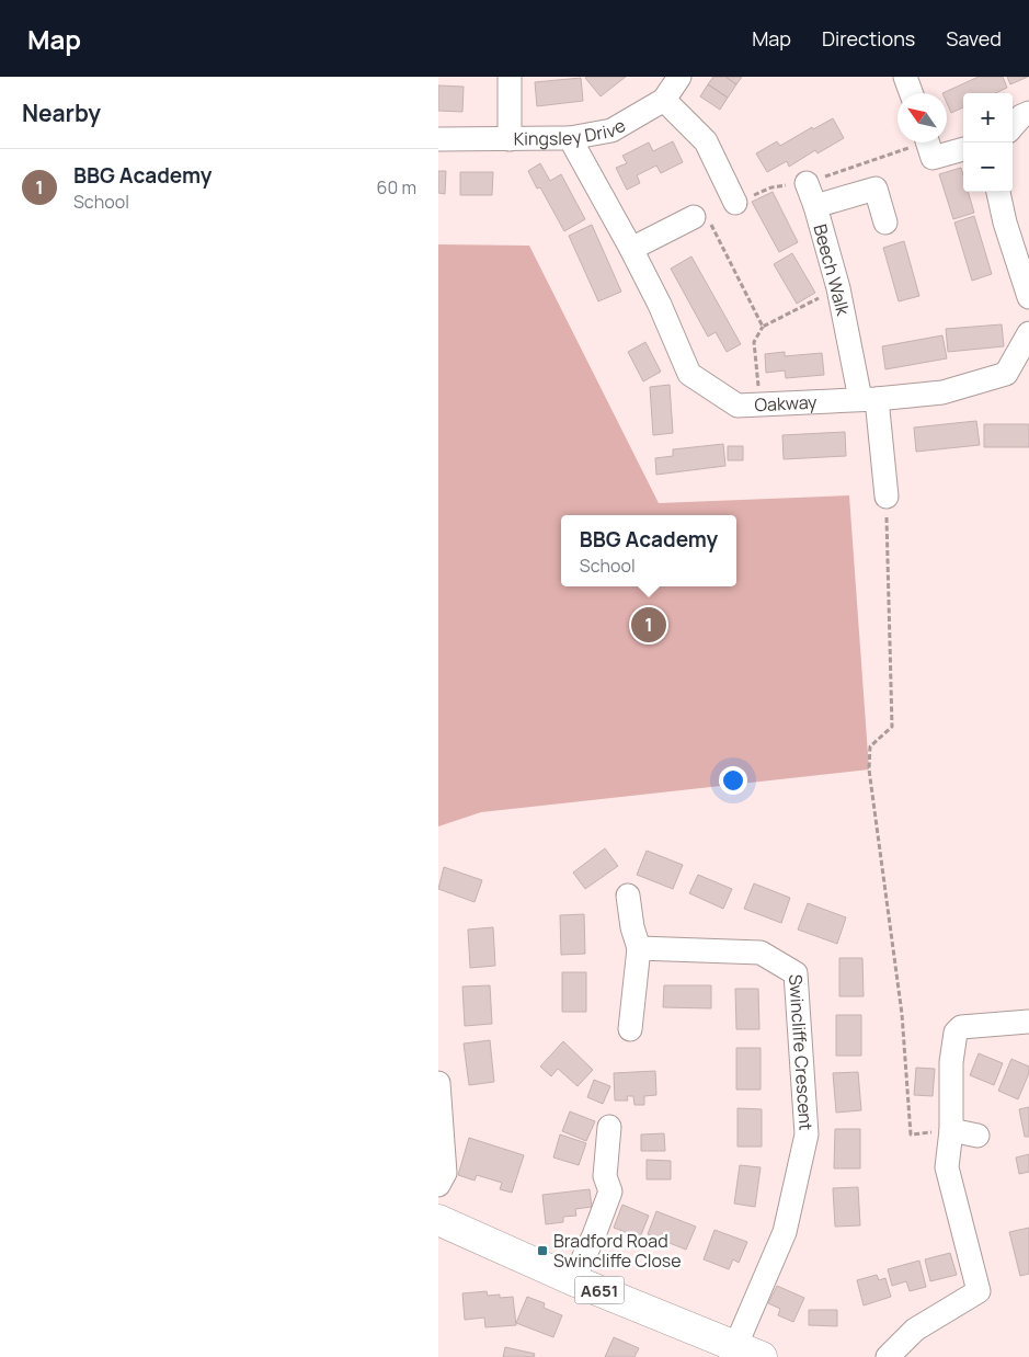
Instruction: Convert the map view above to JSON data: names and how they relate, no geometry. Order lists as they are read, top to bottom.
{
  "streets": {
    "main road": ["A651"],
    "street": [
      "Kingsley Drive",
      "Beech Walk",
      "Oakway",
      "Swincliffe Crescent"
    ]
  },
  "crossings": [
    ["Kingsley Drive", "Oakway"],
    ["Beech Walk", "Oakway"],
    ["Swincliffe Crescent", "A651"]
  ],
  "places": {
    "transit": ["Bradford Road Swincliffe Close"]
  },
  "north": "top left",
  "page": {
    "header": "Map",
    "nav": ["Map", "Directions", "Saved"],
    "heading": "Nearby",
    "map_buttons": ["+", "−"],
    "list": [
      {
        "mark": "1",
        "name": "BBG Academy",
        "note": "School",
        "value": "60 m"
      }
    ],
    "popup": ["BBG Academy", "School"],
    "pins": "1"
  }
}
